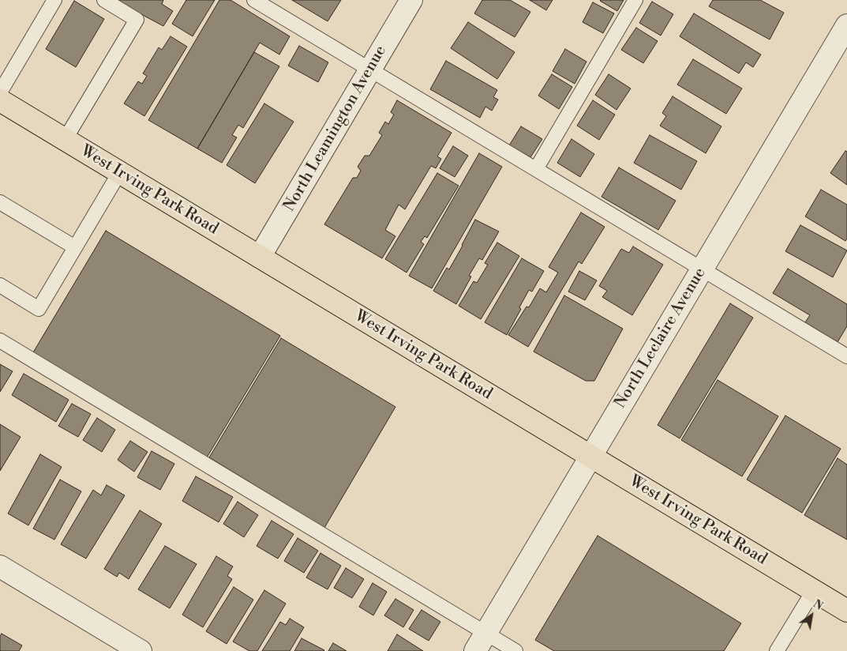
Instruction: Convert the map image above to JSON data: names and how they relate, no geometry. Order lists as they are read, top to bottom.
{
  "streets": {
    "main road": ["West Irving Park Road"],
    "street": ["North Leamington Avenue", "North Leclaire Avenue"]
  },
  "crossings": [
    ["North Leamington Avenue", "West Irving Park Road"],
    ["West Irving Park Road", "North Leclaire Avenue"]
  ],
  "north": "top right"
}
